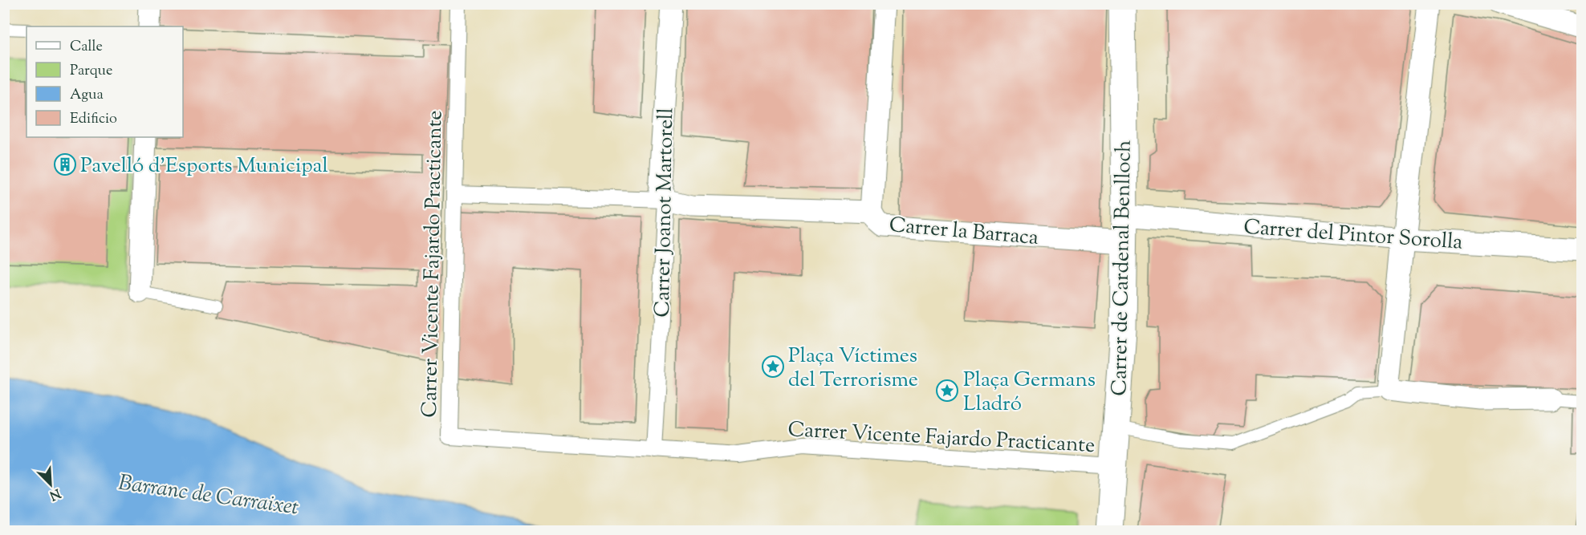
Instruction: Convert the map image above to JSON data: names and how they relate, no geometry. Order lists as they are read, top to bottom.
{
  "streets": {
    "main road": ["Carrer de Cardenal Benlloch"],
    "street": [
      "Carrer Joanot Martorell",
      "Carrer la Barraca",
      "Carrer del Pintor Sorolla",
      "Carrer Vicente Fajardo Practicante"
    ]
  },
  "crossings": [
    ["Carrer Joanot Martorell", "Carrer la Barraca"],
    ["Carrer Joanot Martorell", "Carrer Vicente Fajardo Practicante"],
    ["Carrer la Barraca", "Carrer de Cardenal Benlloch"],
    ["Carrer del Pintor Sorolla", "Carrer de Cardenal Benlloch"],
    ["Carrer Vicente Fajardo Practicante", "Carrer de Cardenal Benlloch"]
  ],
  "water": ["Barranc de Carraixet"],
  "places": {
    "building": ["Pavelló d'Esports Municipal"],
    "place": ["Plaça Víctimes del Terrorisme", "Plaça Germans Lladró"]
  },
  "legend": [
    "Calle",
    "Parque",
    "Agua",
    "Edificio"
  ],
  "north": "bottom right"
}
